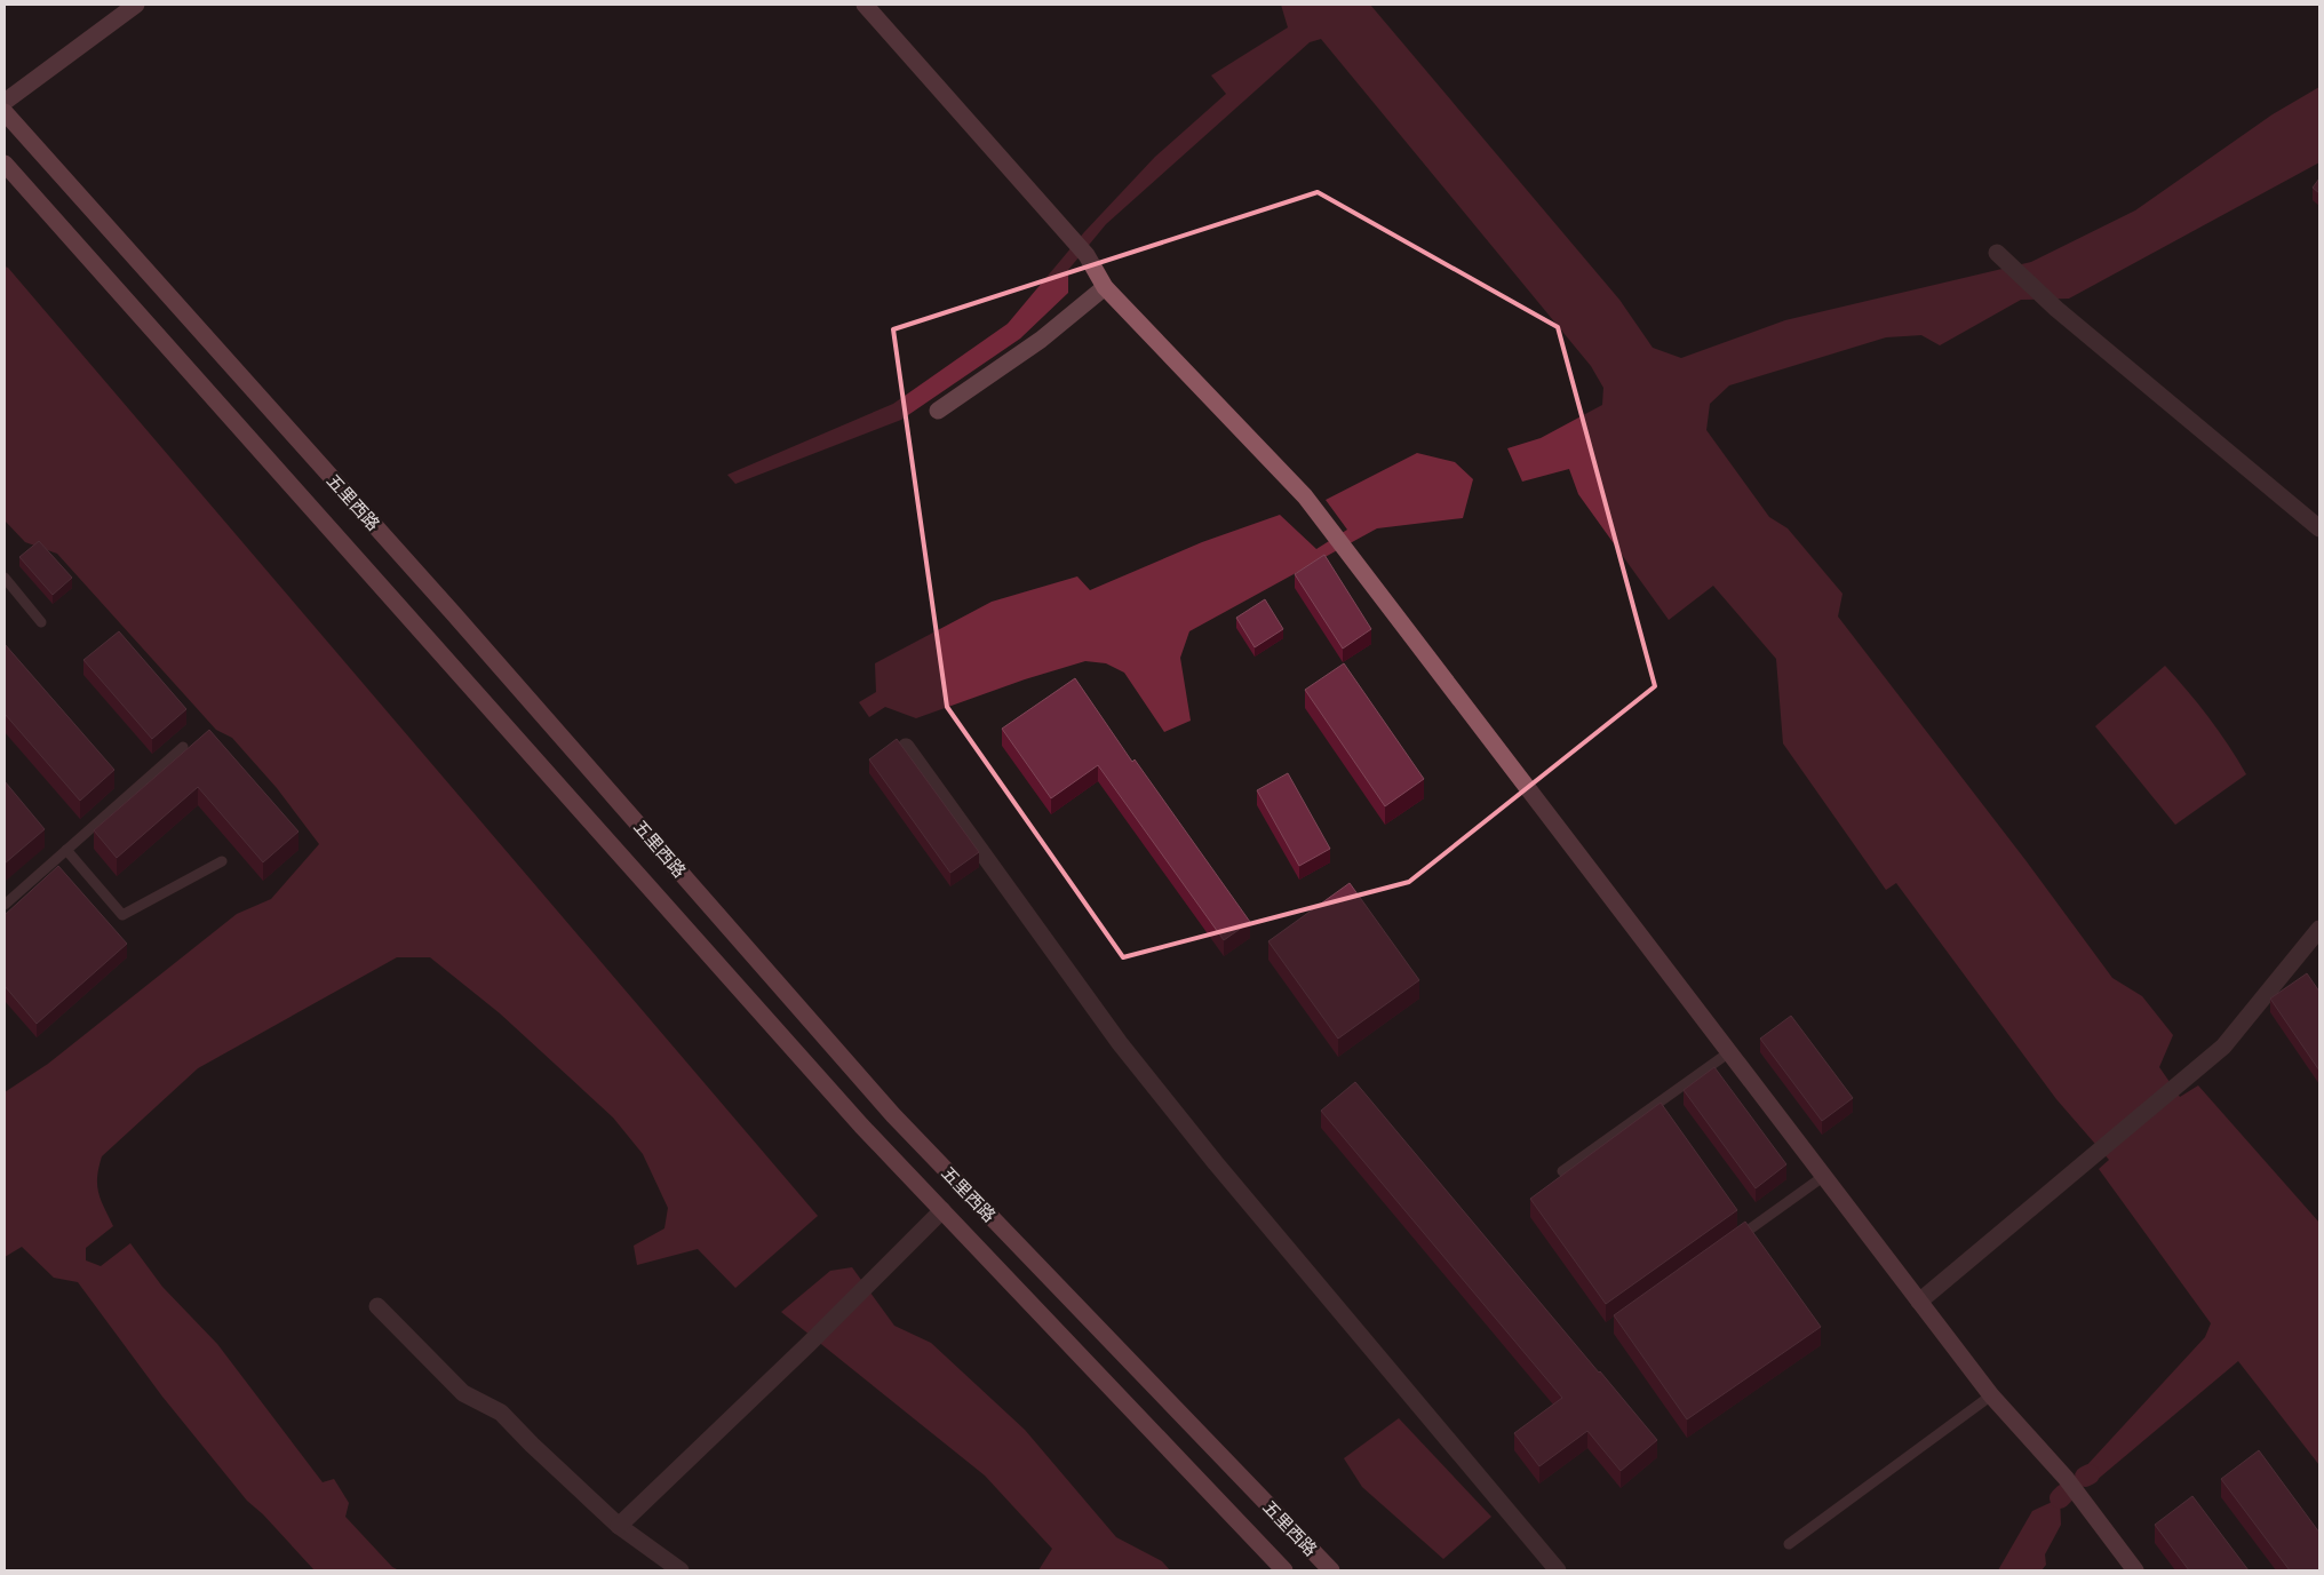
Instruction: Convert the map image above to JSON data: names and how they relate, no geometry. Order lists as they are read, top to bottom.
{
  "streets": {
    "main road": ["五里西路"]
  }
}
